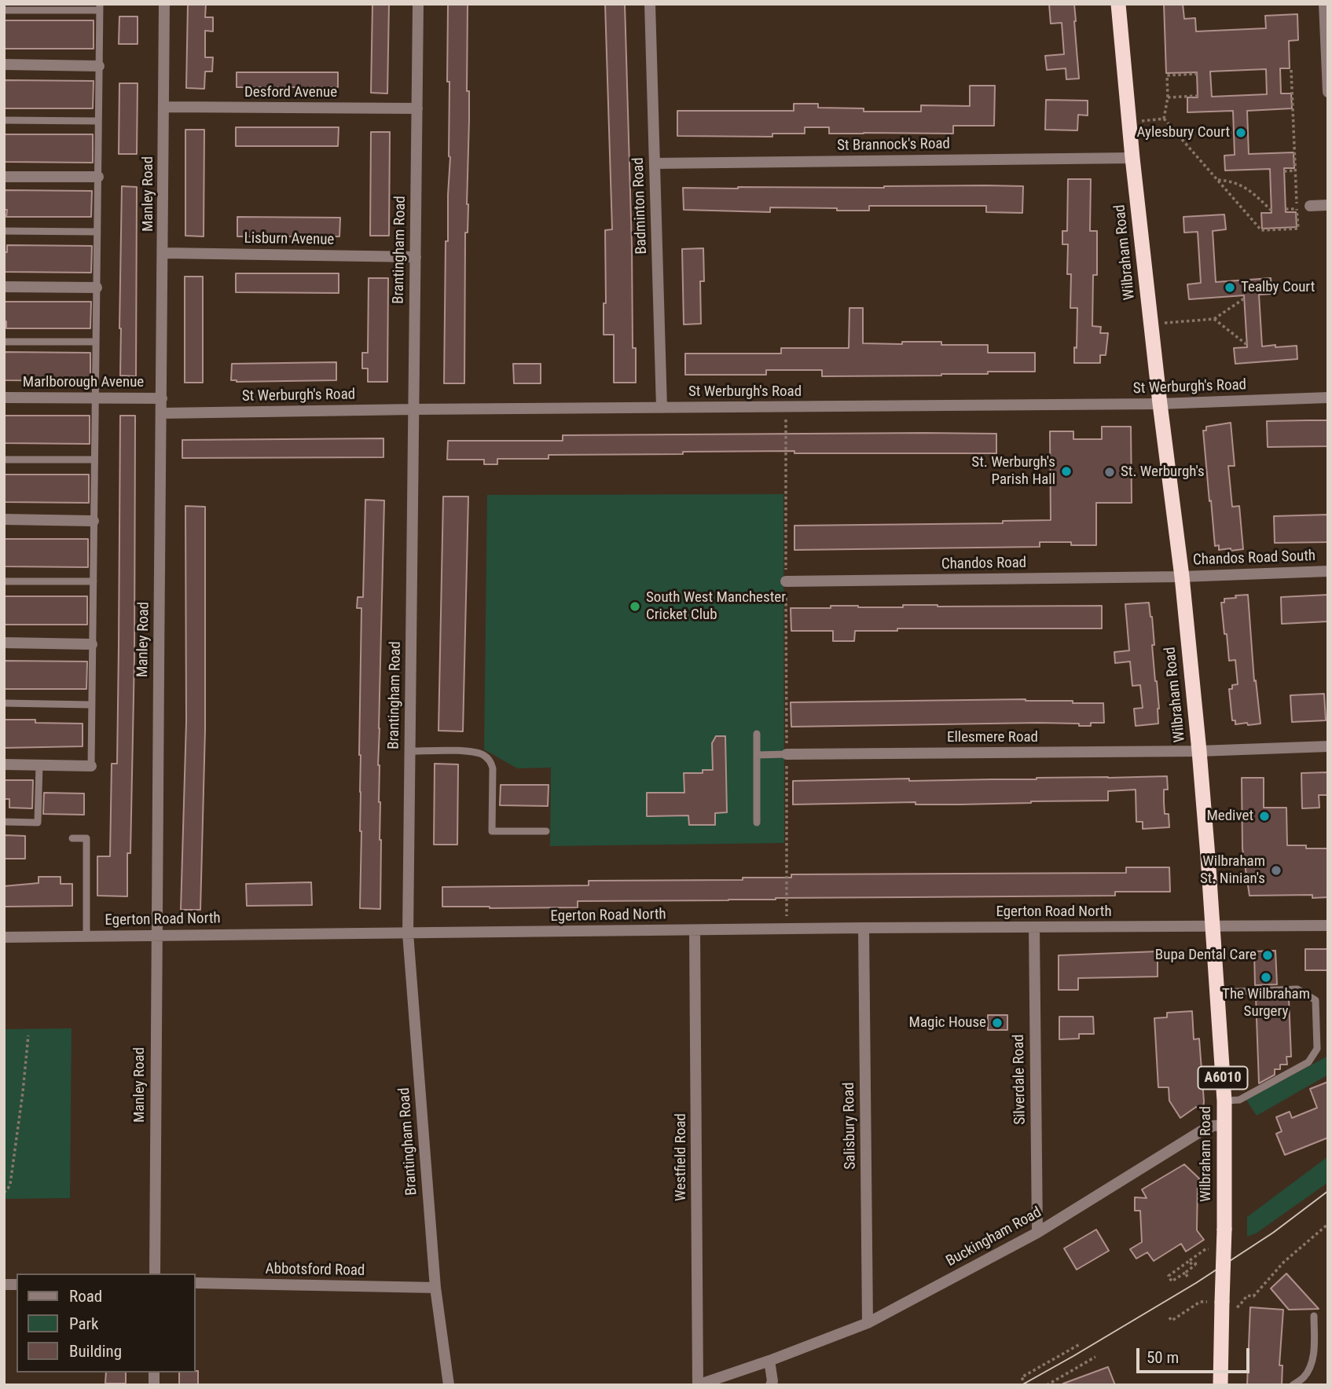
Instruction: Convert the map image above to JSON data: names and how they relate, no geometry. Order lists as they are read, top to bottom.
{
  "streets": {
    "highway": ["Wilbraham Road", "A6010"],
    "street": [
      "Desford Avenue",
      "St Brannock's Road",
      "Manley Road",
      "Badminton Road",
      "Lisburn Avenue",
      "Brantingham Road",
      "Marlborough Avenue",
      "St Werburgh's Road",
      "Chandos Road South",
      "Chandos Road",
      "Ellesmere Road",
      "Egerton Road North",
      "Silverdale Road",
      "Salisbury Road",
      "Westfield Road",
      "Buckingham Road",
      "Abbotsford Road"
    ]
  },
  "crossings": [
    ["Desford Avenue", "Manley Road"],
    ["Desford Avenue", "Brantingham Road"],
    ["St Brannock's Road", "Badminton Road"],
    ["St Brannock's Road", "Wilbraham Road"],
    ["Manley Road", "Lisburn Avenue"],
    ["Manley Road", "Marlborough Avenue"],
    ["Manley Road", "St Werburgh's Road"],
    ["Manley Road", "Egerton Road North"],
    ["Badminton Road", "St Werburgh's Road"],
    ["Lisburn Avenue", "Brantingham Road"],
    ["Brantingham Road", "St Werburgh's Road"],
    ["Brantingham Road", "Egerton Road North"],
    ["Brantingham Road", "Abbotsford Road"],
    ["Wilbraham Road", "St Werburgh's Road"],
    ["Wilbraham Road", "Chandos Road South"],
    ["Wilbraham Road", "Chandos Road"],
    ["Wilbraham Road", "Ellesmere Road"],
    ["Wilbraham Road", "Egerton Road North"],
    ["Wilbraham Road", "Buckingham Road"],
    ["Chandos Road South", "Chandos Road"],
    ["Egerton Road North", "Silverdale Road"],
    ["Egerton Road North", "Salisbury Road"],
    ["Egerton Road North", "Westfield Road"],
    ["Silverdale Road", "Buckingham Road"],
    ["Salisbury Road", "Buckingham Road"],
    ["Westfield Road", "Buckingham Road"]
  ],
  "places": [
    "Aylesbury Court",
    "Tealby Court",
    "St. Werburgh's Parish Hall",
    "St. Werburgh's",
    "South West Manchester Cricket Club",
    "Medivet",
    "Wilbraham St. Ninian's",
    "Bupa Dental Care",
    "The Wilbraham Surgery",
    "Magic House"
  ],
  "legend": ["Road", "Park", "Building"],
  "scale_bar": "50 m"
}
